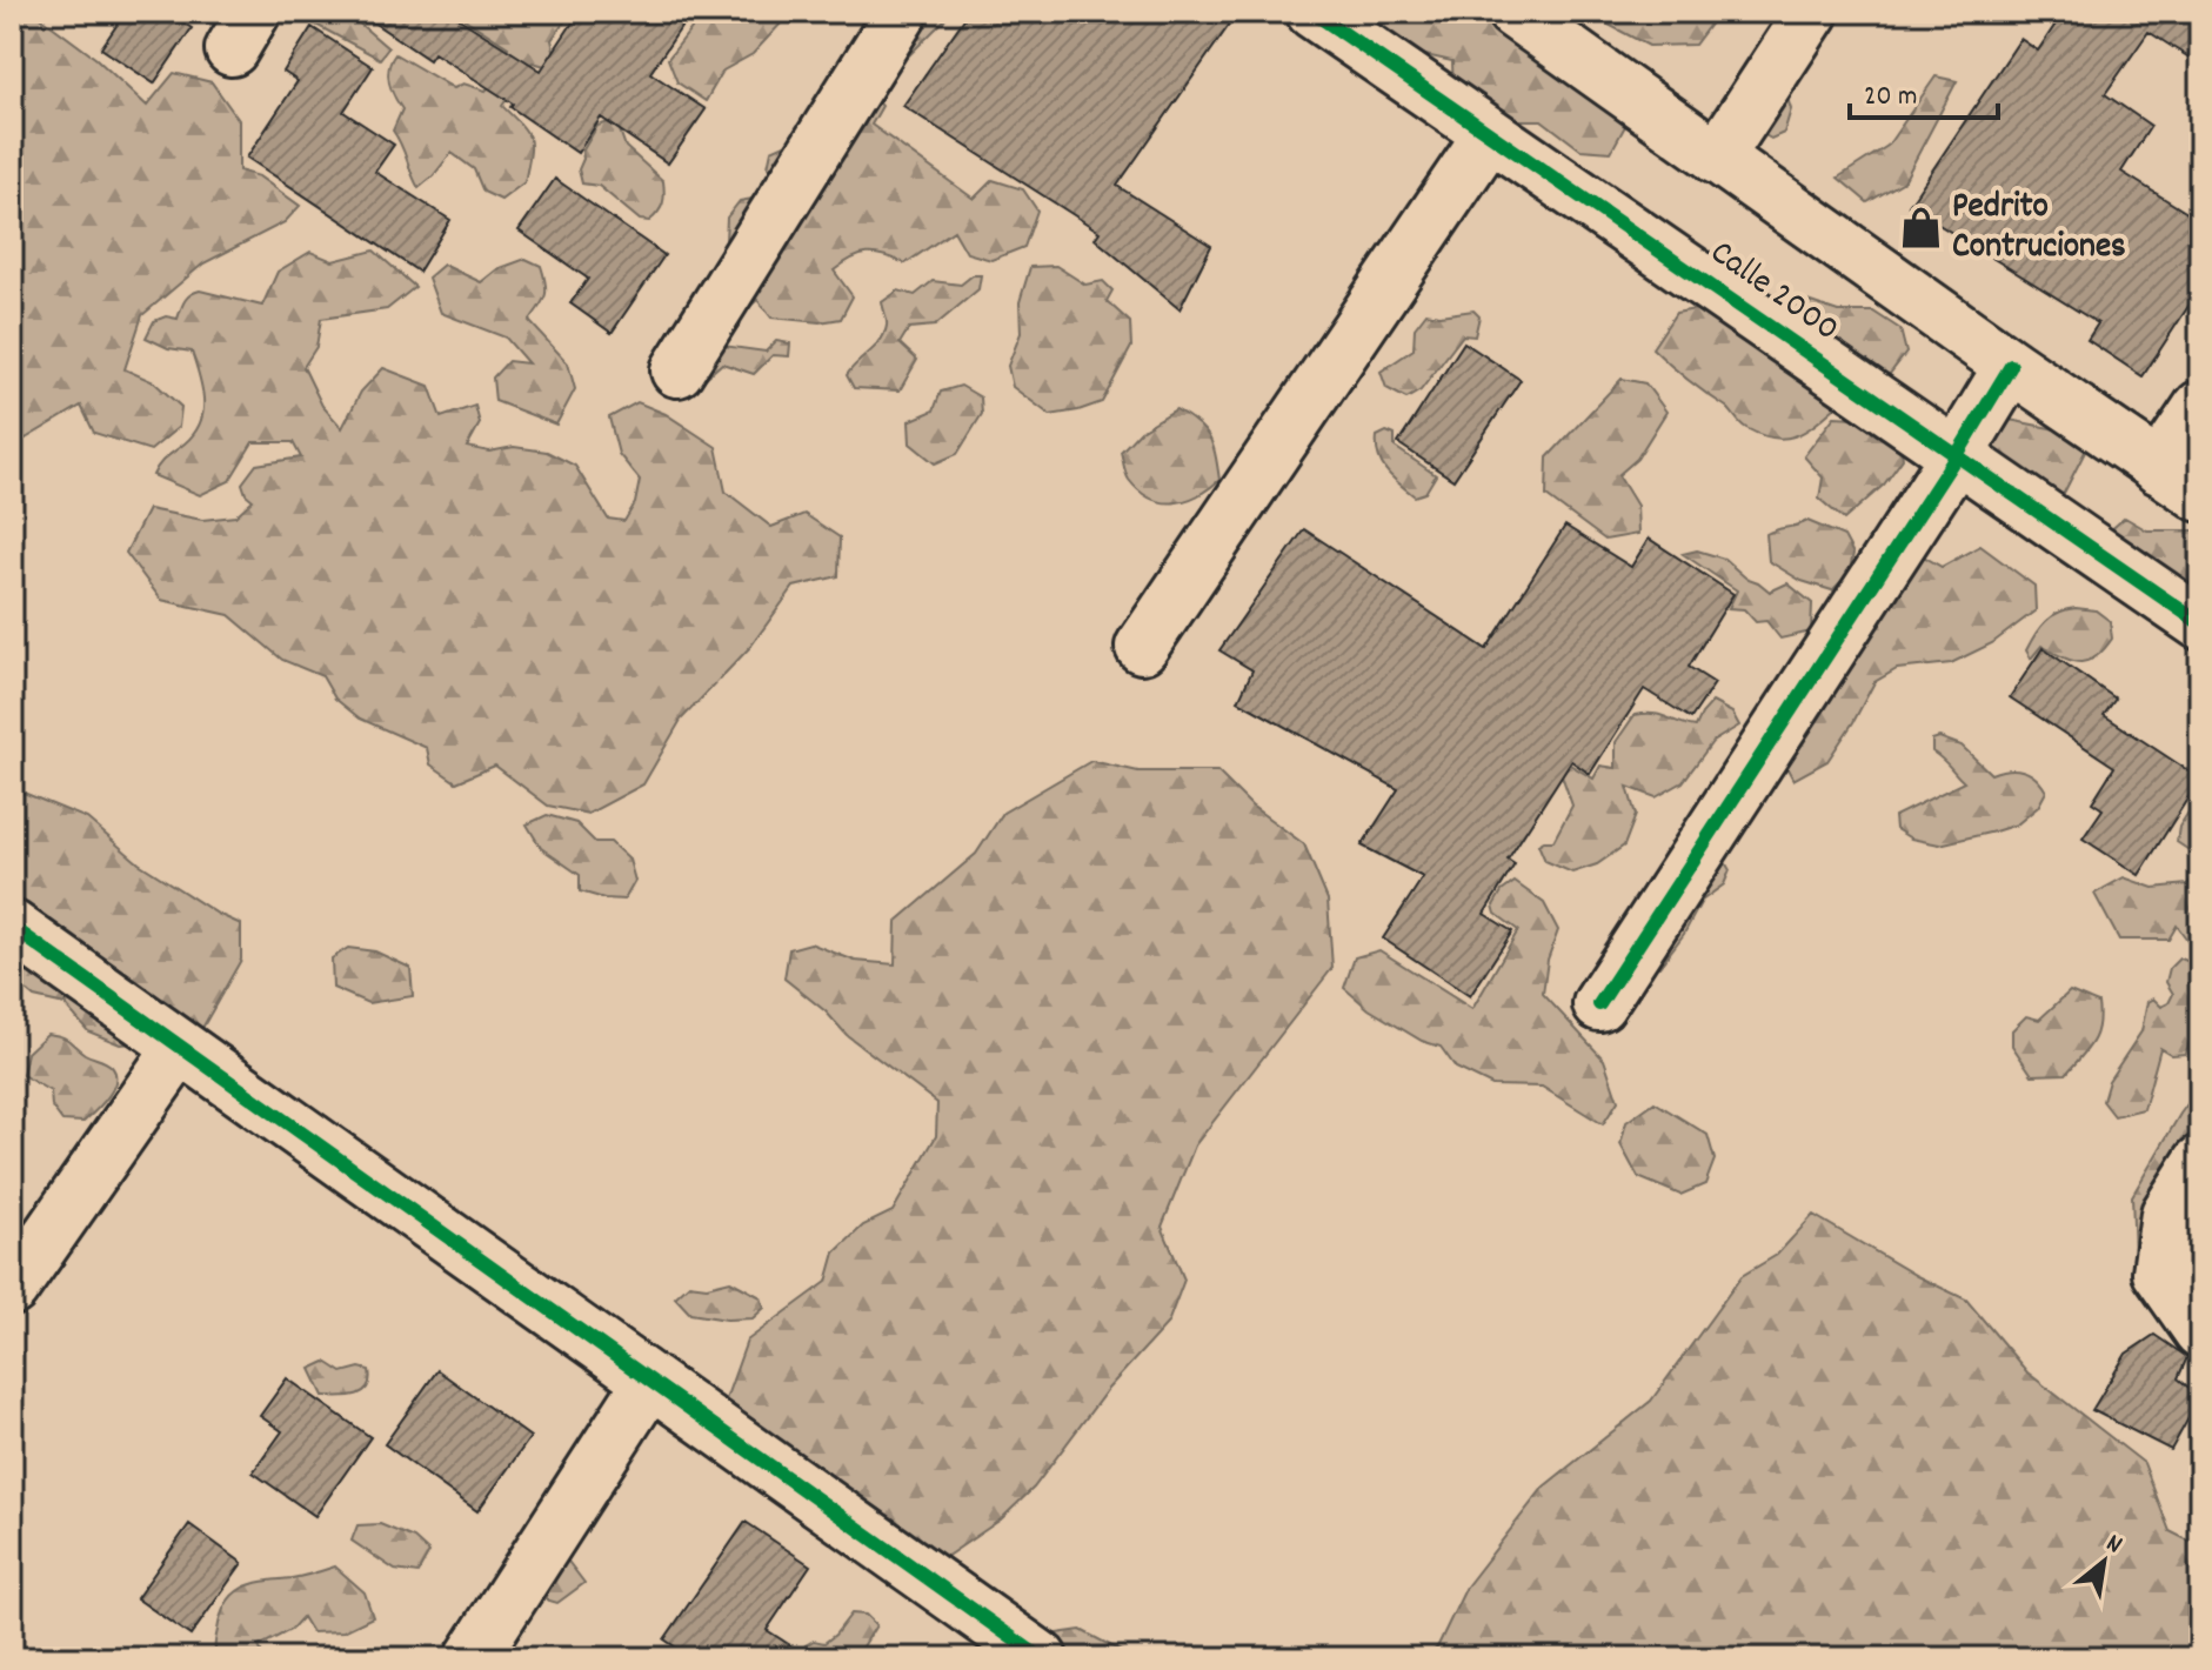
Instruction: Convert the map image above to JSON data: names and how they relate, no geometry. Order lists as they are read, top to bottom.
{
  "streets": {
    "street": ["Calle 2000"]
  },
  "places": {
    "shop": ["Pedrito Contruciones"]
  },
  "scale_bar": "20 m",
  "north": "top right"
}
